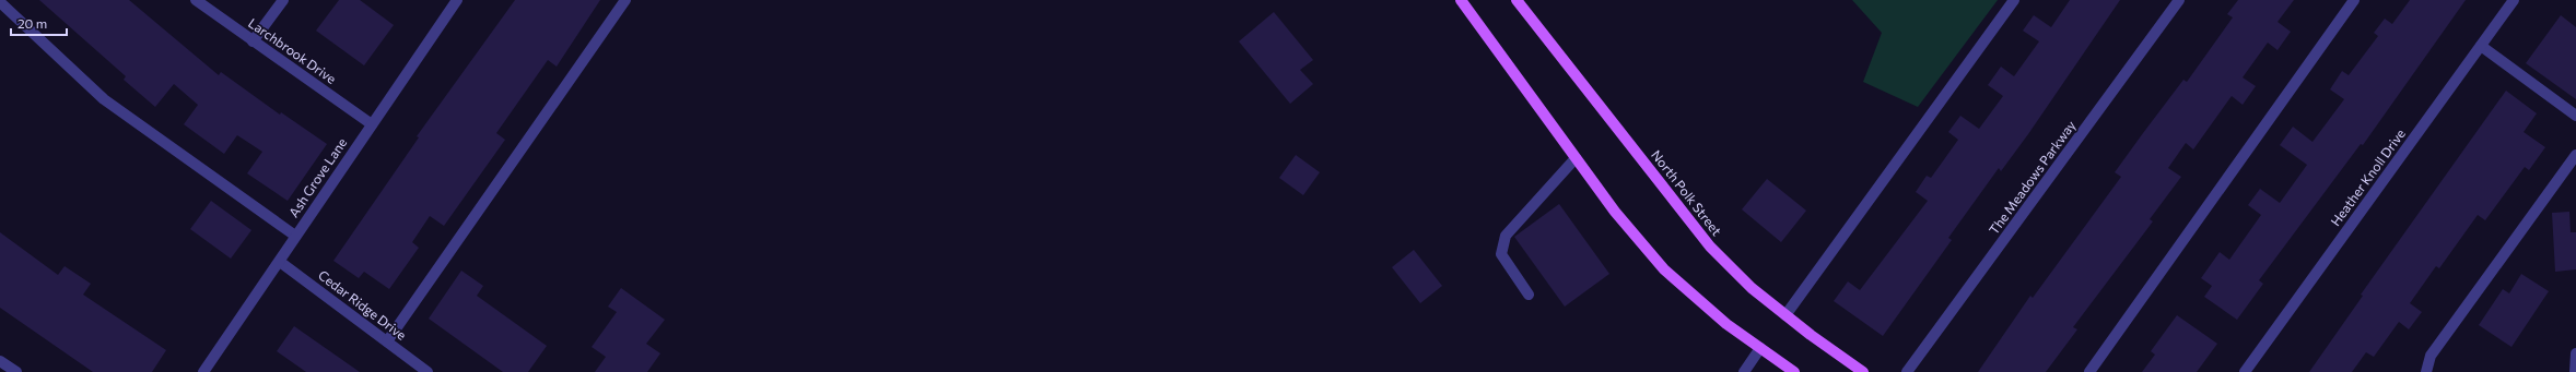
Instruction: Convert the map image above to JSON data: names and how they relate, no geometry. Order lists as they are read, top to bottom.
{
  "streets": {
    "main road": ["North Polk Street"],
    "street": [
      "Larchbrook Drive",
      "Ash Grove Lane",
      "The Meadows Parkway",
      "Heather Knoll Drive",
      "Cedar Ridge Drive"
    ]
  },
  "crossings": [
    ["Larchbrook Drive", "Ash Grove Lane"],
    ["Ash Grove Lane", "Cedar Ridge Drive"]
  ],
  "scale_bar": "20 m"
}
